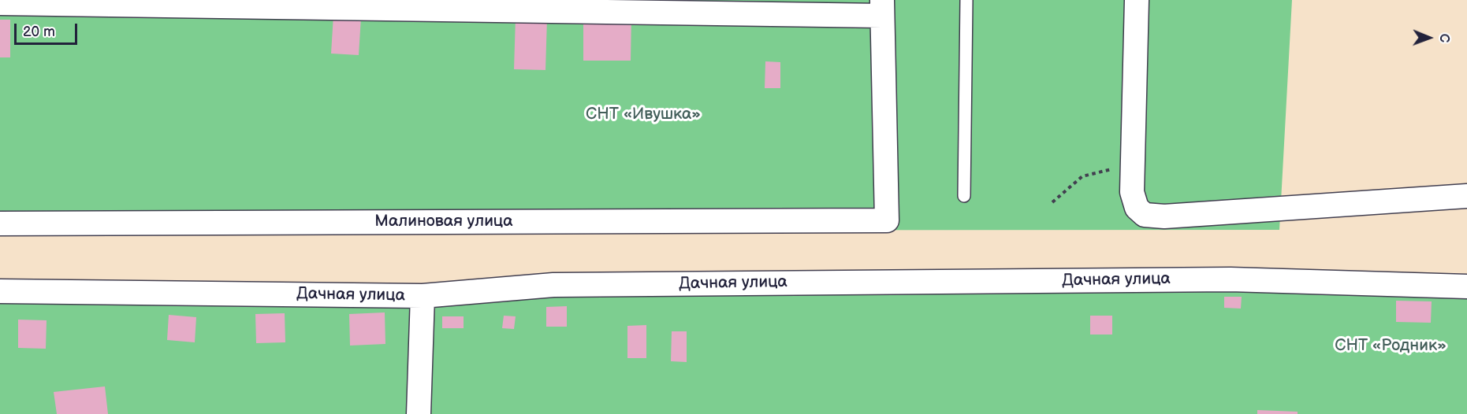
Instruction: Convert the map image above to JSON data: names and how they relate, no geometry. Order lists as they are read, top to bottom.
{
  "streets": {
    "street": ["Малиновая улица", "Дачная улица"]
  },
  "parks": ["СНТ «Ивушка»", "СНТ «Родник»"],
  "scale_bar": "20 m",
  "north": "right"
}
